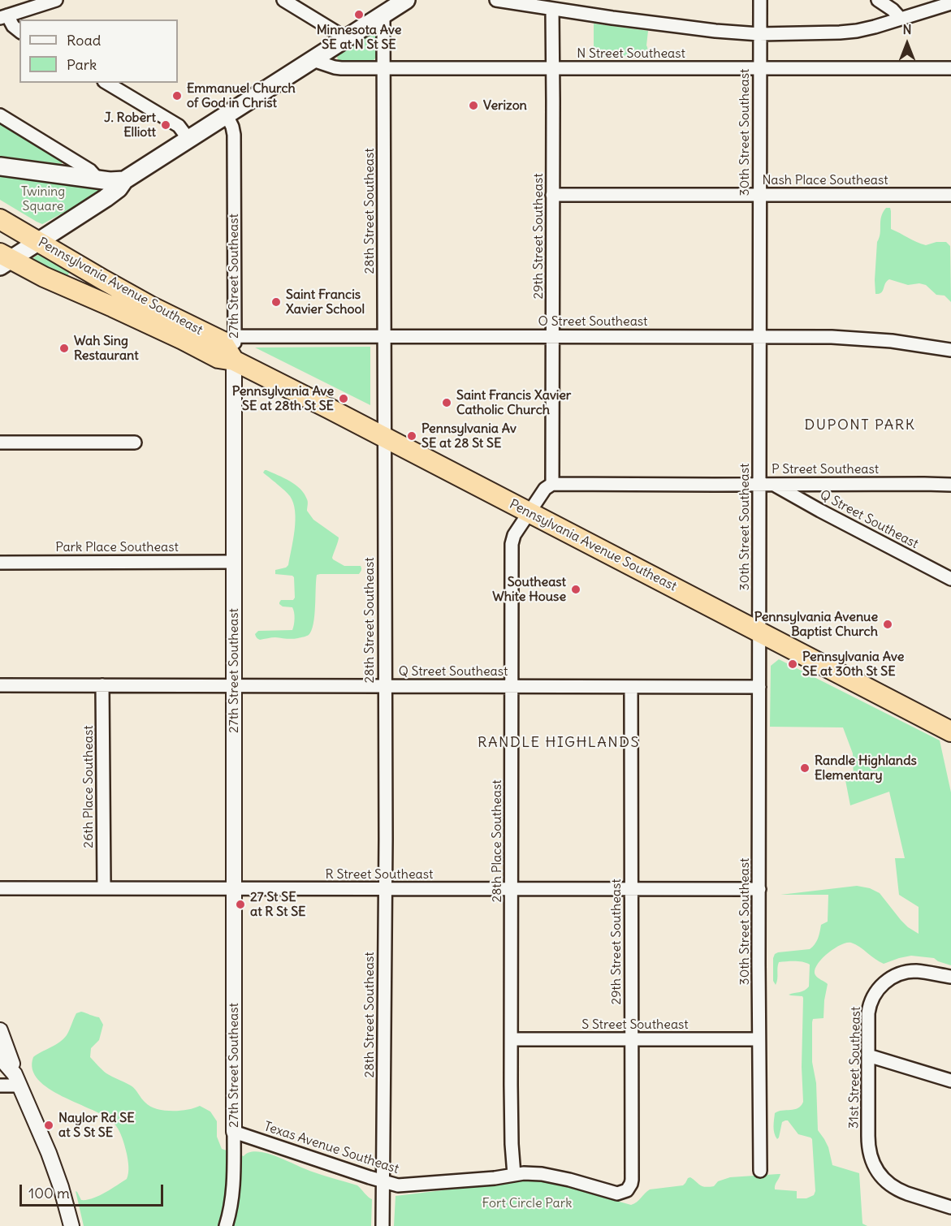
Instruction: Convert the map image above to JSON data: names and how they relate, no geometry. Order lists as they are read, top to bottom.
{
  "streets": {
    "highway": ["Pennsylvania Avenue Southeast"],
    "street": [
      "N Street Southeast",
      "30th Street Southeast",
      "Nash Place Southeast",
      "28th Street Southeast",
      "29th Street Southeast",
      "27th Street Southeast",
      "O Street Southeast",
      "P Street Southeast",
      "Q Street Southeast",
      "Park Place Southeast",
      "26th Place Southeast",
      "28th Place Southeast",
      "R Street Southeast",
      "S Street Southeast",
      "31st Street Southeast",
      "Texas Avenue Southeast"
    ]
  },
  "crossings": [
    ["N Street Southeast", "30th Street Southeast"],
    ["N Street Southeast", "28th Street Southeast"],
    ["N Street Southeast", "29th Street Southeast"],
    ["30th Street Southeast", "Nash Place Southeast"],
    ["30th Street Southeast", "Pennsylvania Avenue Southeast"],
    ["30th Street Southeast", "O Street Southeast"],
    ["30th Street Southeast", "P Street Southeast"],
    ["30th Street Southeast", "Q Street Southeast"],
    ["30th Street Southeast", "R Street Southeast"],
    ["30th Street Southeast", "S Street Southeast"],
    ["Nash Place Southeast", "29th Street Southeast"],
    ["28th Street Southeast", "Pennsylvania Avenue Southeast"],
    ["28th Street Southeast", "O Street Southeast"],
    ["28th Street Southeast", "Q Street Southeast"],
    ["28th Street Southeast", "R Street Southeast"],
    ["28th Street Southeast", "Texas Avenue Southeast"],
    ["29th Street Southeast", "O Street Southeast"],
    ["29th Street Southeast", "P Street Southeast"],
    ["29th Street Southeast", "Q Street Southeast"],
    ["29th Street Southeast", "R Street Southeast"],
    ["29th Street Southeast", "S Street Southeast"],
    ["29th Street Southeast", "Texas Avenue Southeast"],
    ["27th Street Southeast", "Pennsylvania Avenue Southeast"],
    ["27th Street Southeast", "O Street Southeast"],
    ["27th Street Southeast", "Q Street Southeast"],
    ["27th Street Southeast", "Park Place Southeast"],
    ["27th Street Southeast", "R Street Southeast"],
    ["27th Street Southeast", "Texas Avenue Southeast"],
    ["Pennsylvania Avenue Southeast", "O Street Southeast"],
    ["Pennsylvania Avenue Southeast", "28th Place Southeast"],
    ["P Street Southeast", "Q Street Southeast"],
    ["Q Street Southeast", "26th Place Southeast"],
    ["Q Street Southeast", "28th Place Southeast"],
    ["26th Place Southeast", "R Street Southeast"],
    ["28th Place Southeast", "R Street Southeast"],
    ["28th Place Southeast", "S Street Southeast"],
    ["28th Place Southeast", "Texas Avenue Southeast"]
  ],
  "districts": ["DUPONT PARK", "RANDLE HIGHLANDS"],
  "parks": ["Twining Square", "Fort Circle Park"],
  "places": [
    "Minnesota Ave SE at N St SE",
    "Emmanuel Church of God in Christ",
    "Verizon",
    "J. Robert Elliott",
    "Saint Francis Xavier School",
    "Wah Sing Restaurant",
    "Pennsylvania Ave SE at 28th St SE",
    "Saint Francis Xavier Catholic Church",
    "Pennsylvania Av SE at 28 St SE",
    "Southeast White House",
    "Pennsylvania Avenue Baptist Church",
    "Pennsylvania Ave SE at 30th St SE",
    "Randle Highlands Elementary",
    "27 St SE at R St SE",
    "Naylor Rd SE at S St SE"
  ],
  "legend": ["Road", "Park"],
  "scale_bar": "100 m",
  "north": "top"
}
